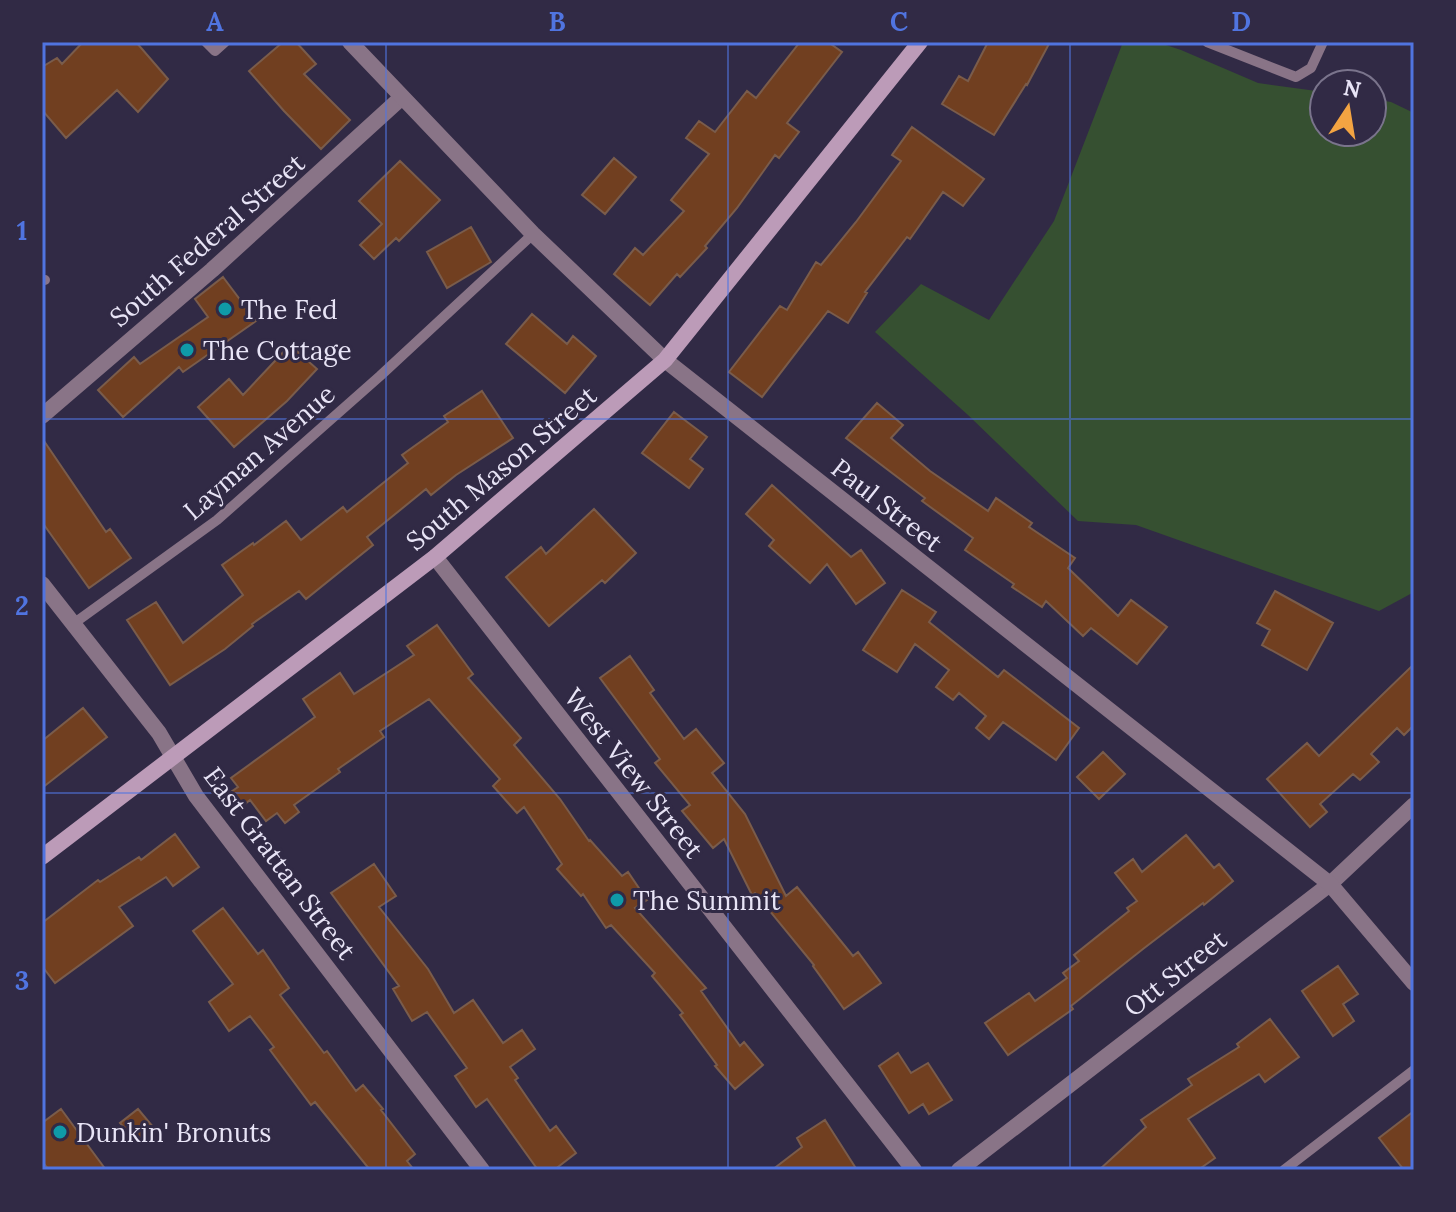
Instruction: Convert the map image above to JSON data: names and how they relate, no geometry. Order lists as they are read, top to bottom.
{
  "streets": {
    "main road": ["South Mason Street"],
    "street": [
      "South Federal Street",
      "Paul Street",
      "West View Street",
      "East Grattan Street",
      "Ott Street"
    ],
    "lane": ["Layman Avenue"]
  },
  "crossings": [
    ["South Federal Street", "Paul Street"],
    ["Layman Avenue", "Paul Street"],
    ["Layman Avenue", "East Grattan Street"],
    ["South Mason Street", "Paul Street"],
    ["South Mason Street", "West View Street"],
    ["South Mason Street", "East Grattan Street"],
    ["Paul Street", "Ott Street"]
  ],
  "places": [
    "The Fed",
    "The Cottage",
    "The Summit",
    "Dunkin' Bronuts"
  ],
  "north": "top",
  "grid": {
    "columns": [
      "A",
      "B",
      "C",
      "D"
    ],
    "rows": ["1", "2", "3"]
  }
}
